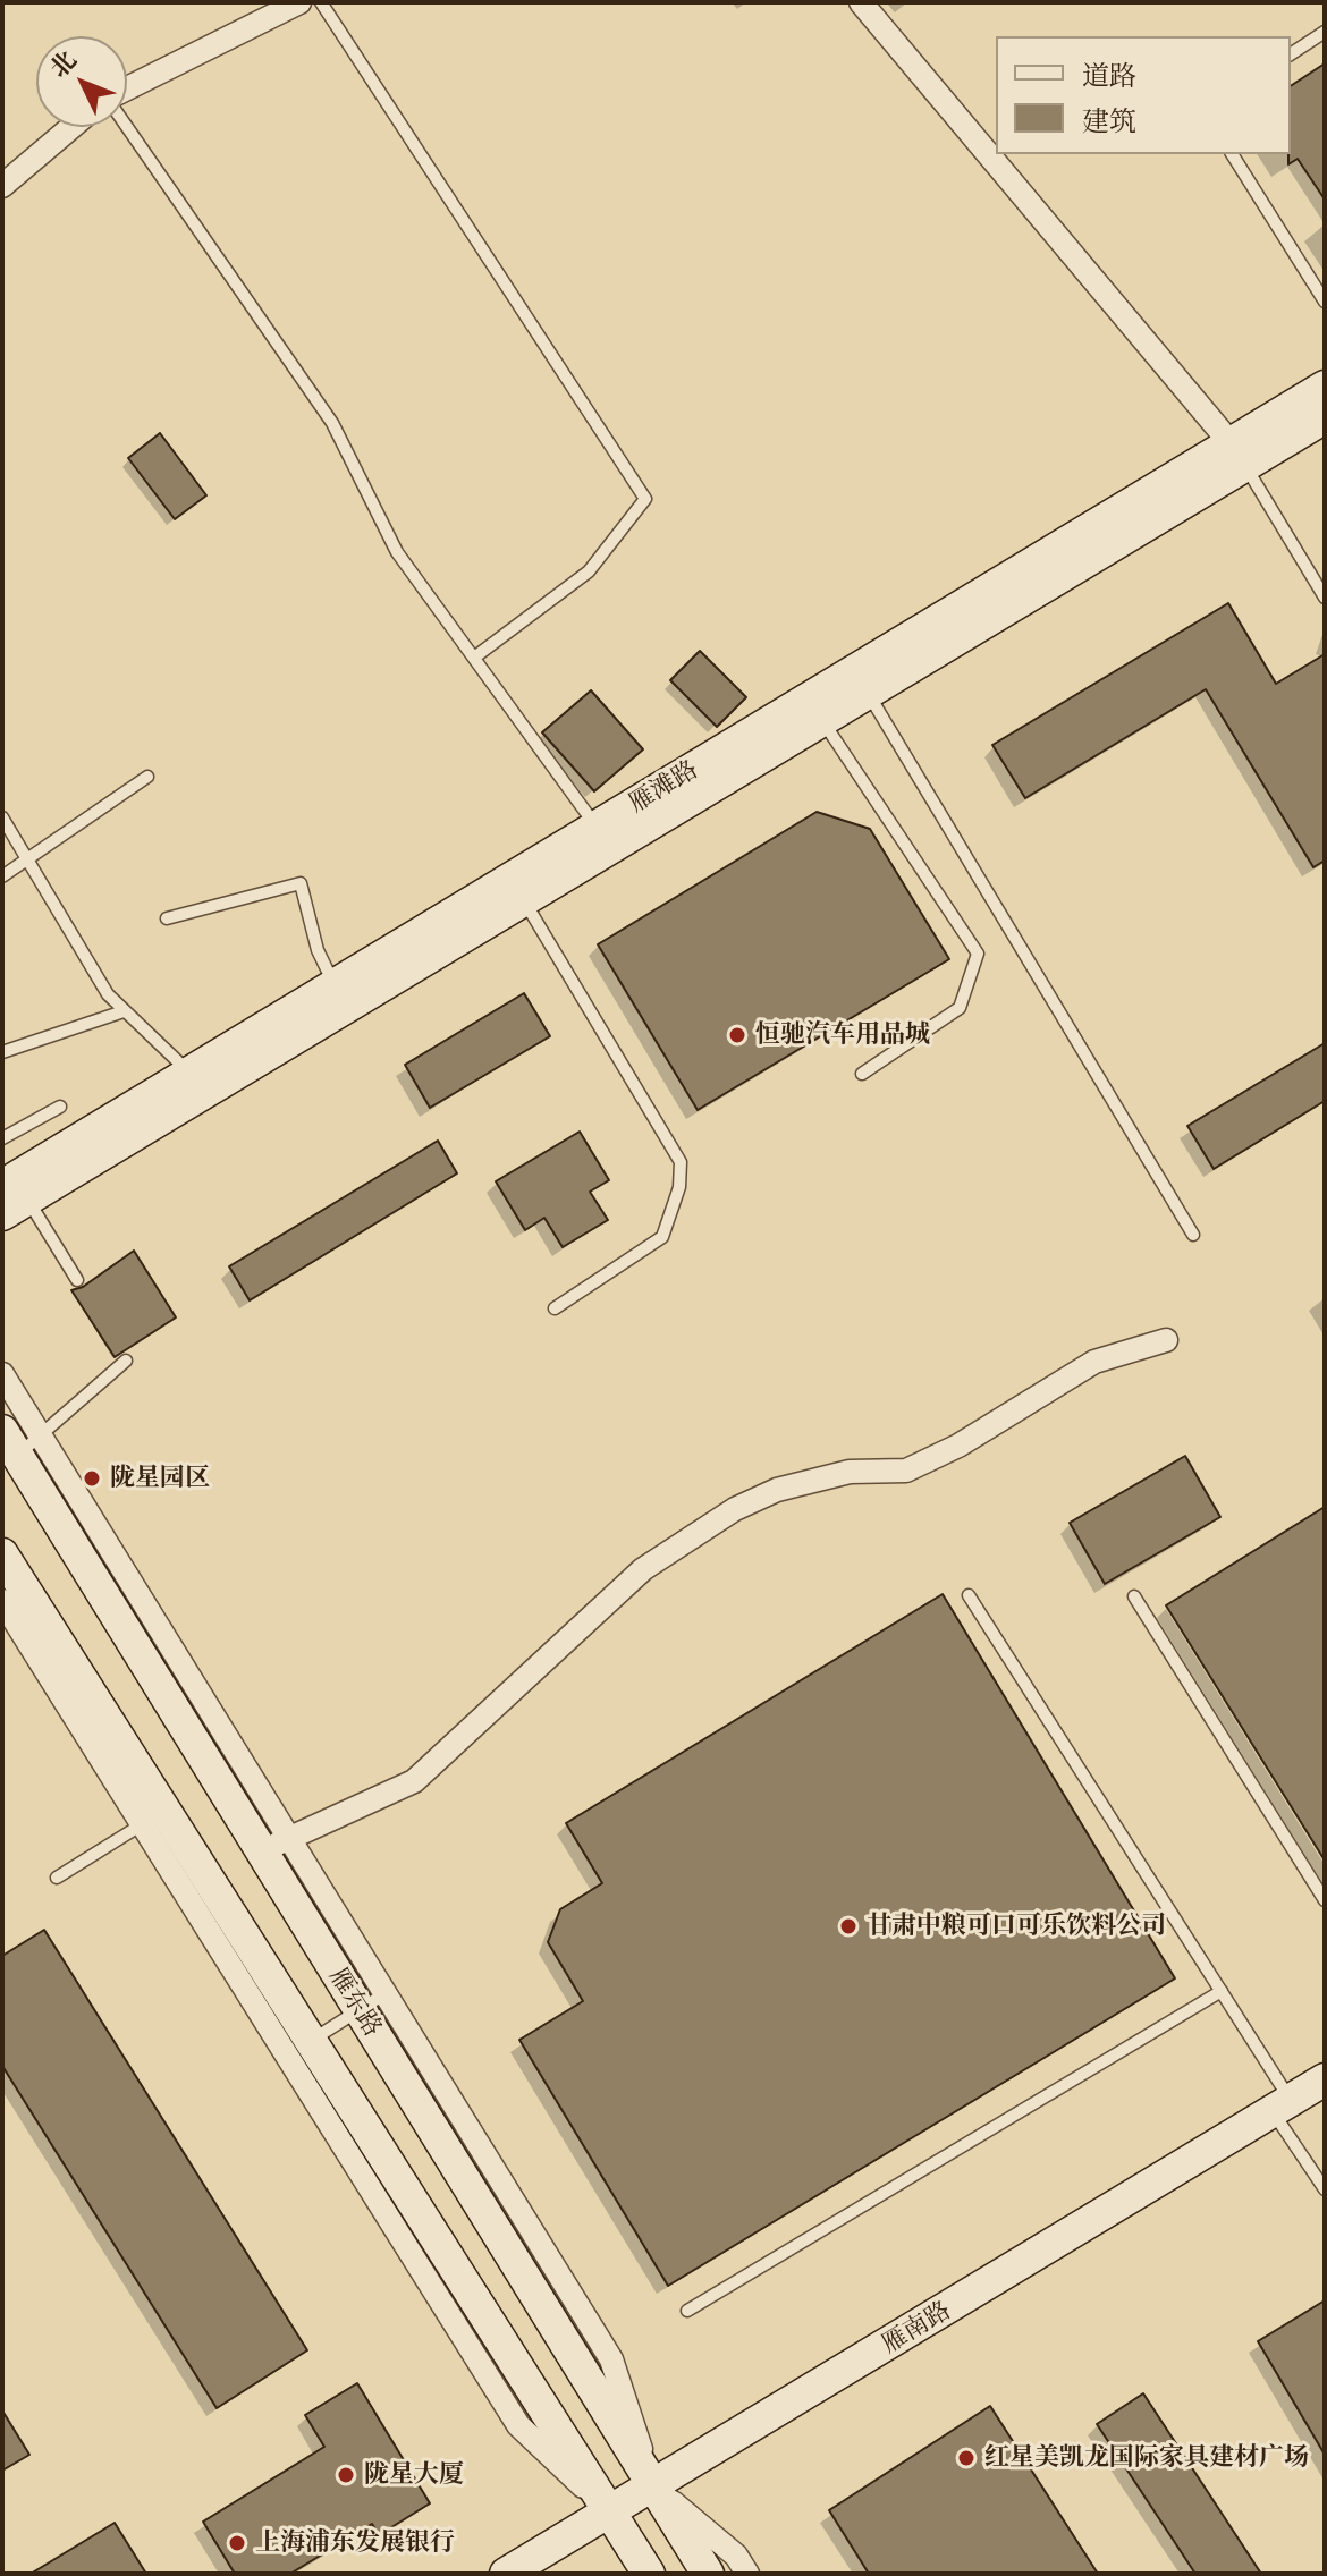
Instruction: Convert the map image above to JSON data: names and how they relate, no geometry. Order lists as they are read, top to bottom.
{
  "streets": {
    "main road": ["雁滩路", "雁东路", "雁南路"]
  },
  "crossings": [
    ["雁东路", "雁南路"]
  ],
  "places": [
    "恒驰汽车用品城",
    "陇星园区",
    "甘肃中粮可口可乐饮料公司",
    "红星美凯龙国际家具建材广场",
    "陇星大厦",
    "上海浦东发展银行"
  ],
  "legend": ["道路", "建筑"],
  "north": "top left"
}
